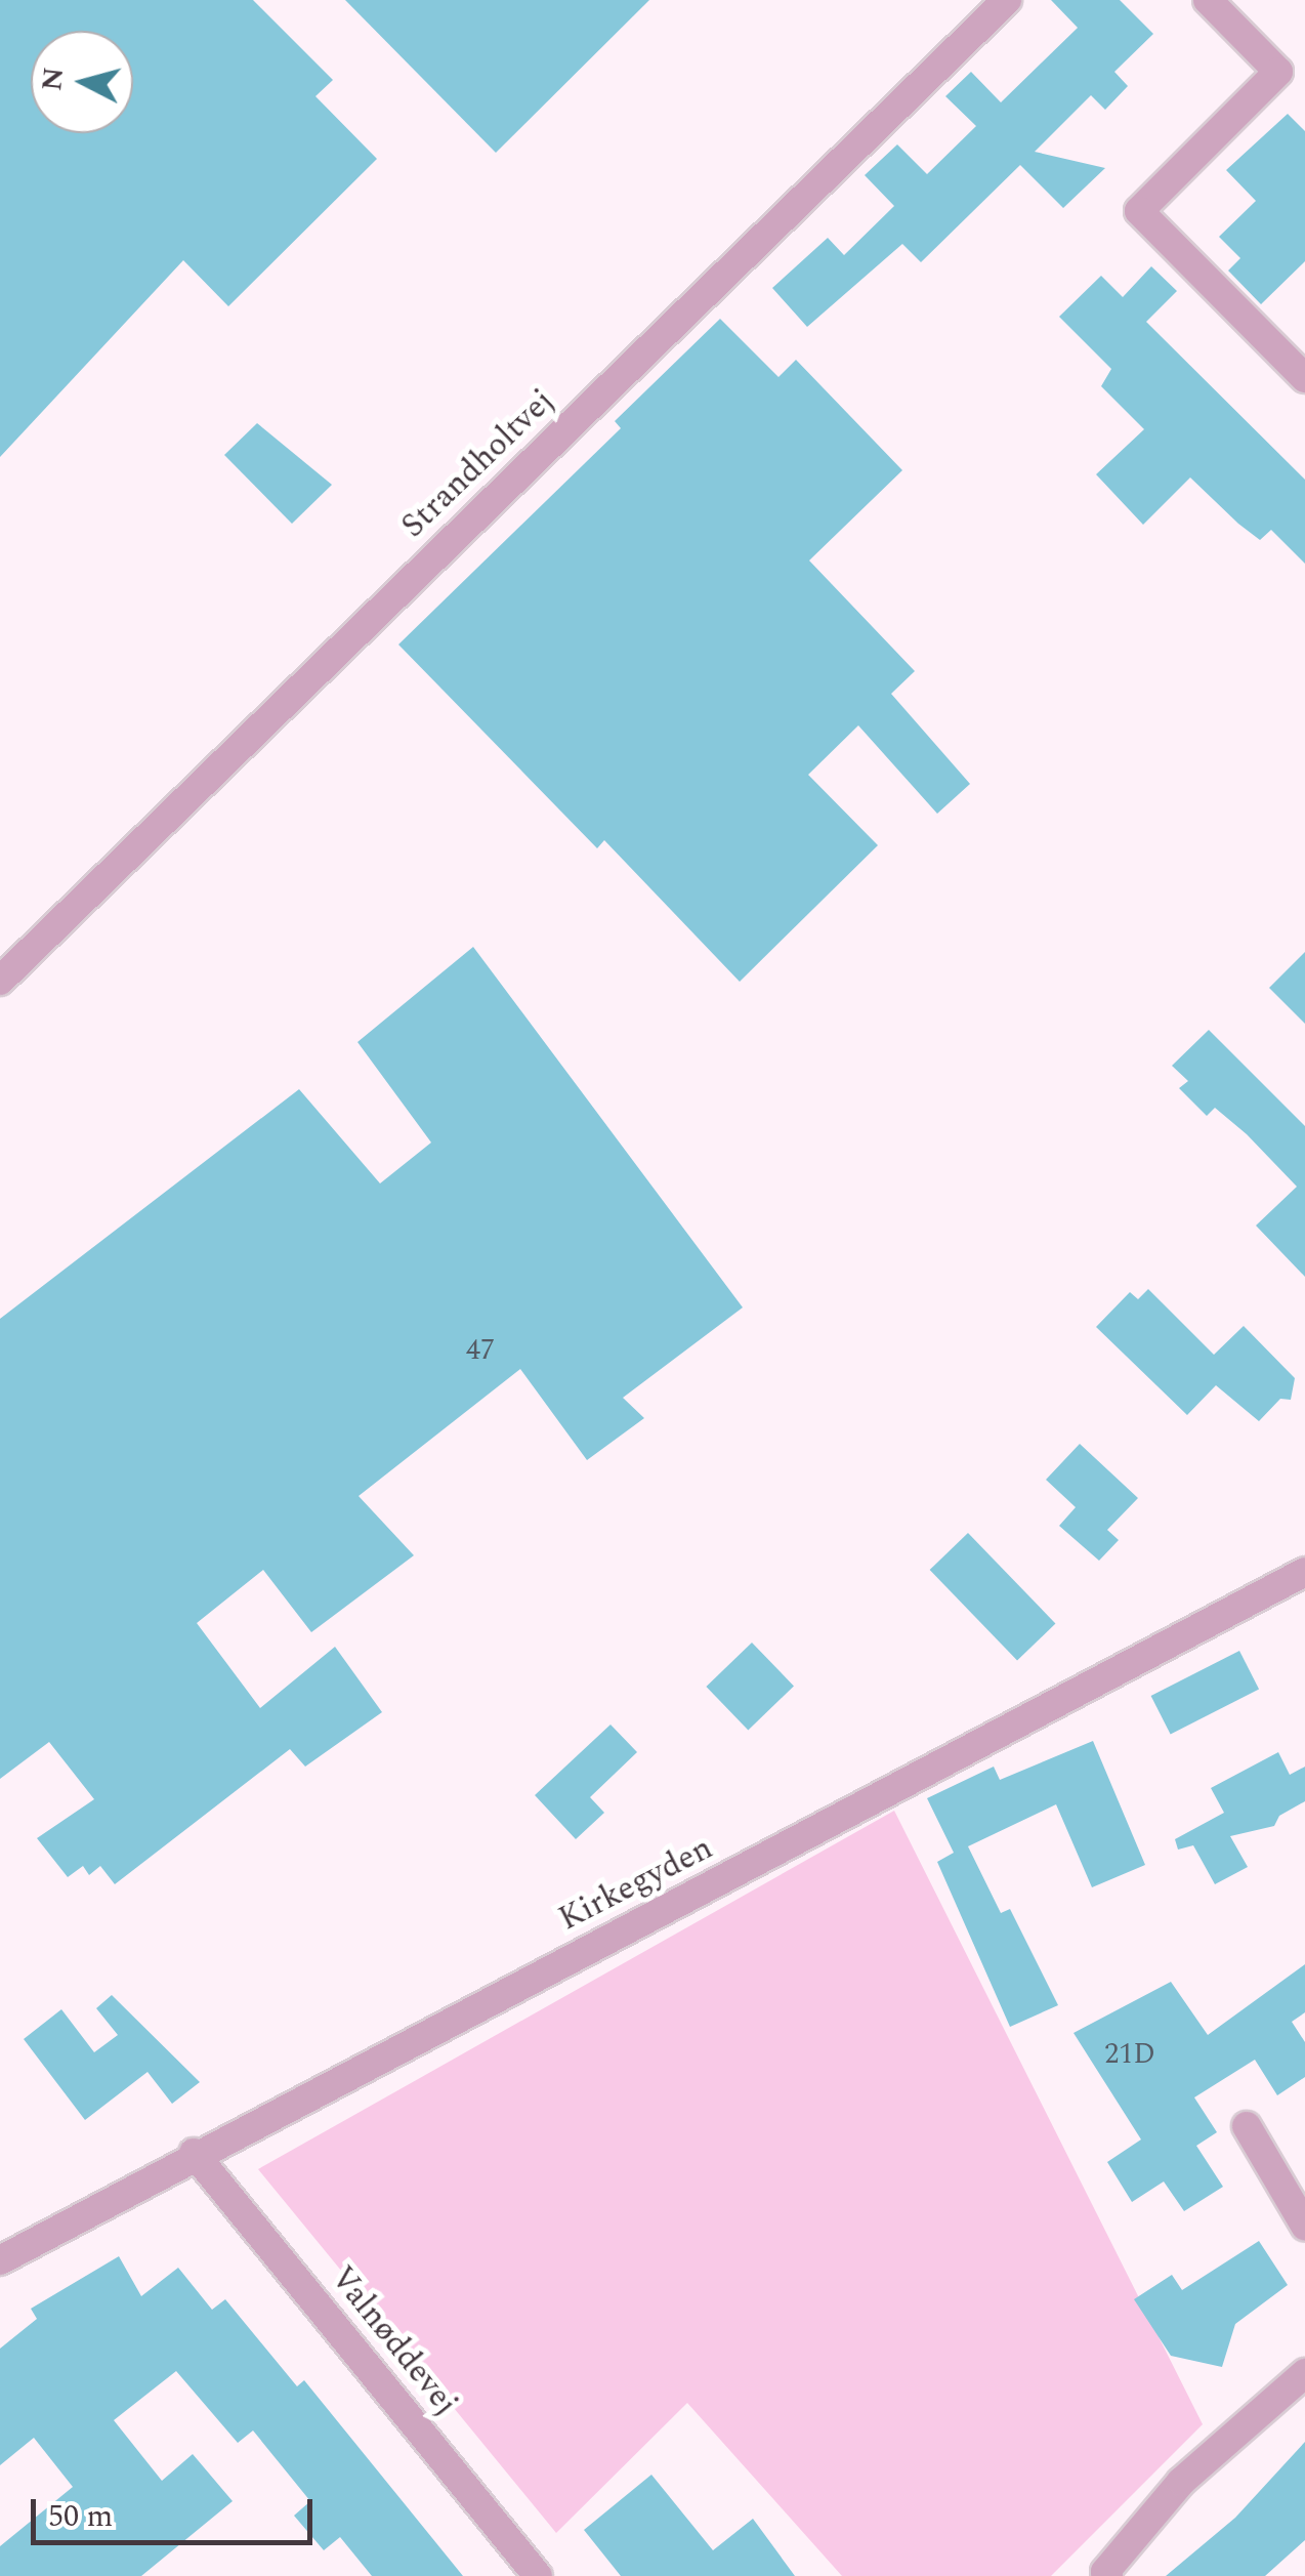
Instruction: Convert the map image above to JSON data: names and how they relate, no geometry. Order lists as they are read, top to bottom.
{
  "streets": {
    "street": ["Strandholtvej", "Kirkegyden", "Valnøddevej"]
  },
  "crossings": [
    ["Kirkegyden", "Valnøddevej"]
  ],
  "house_numbers": ["47", "21D"],
  "scale_bar": "50 m",
  "north": "left"
}
